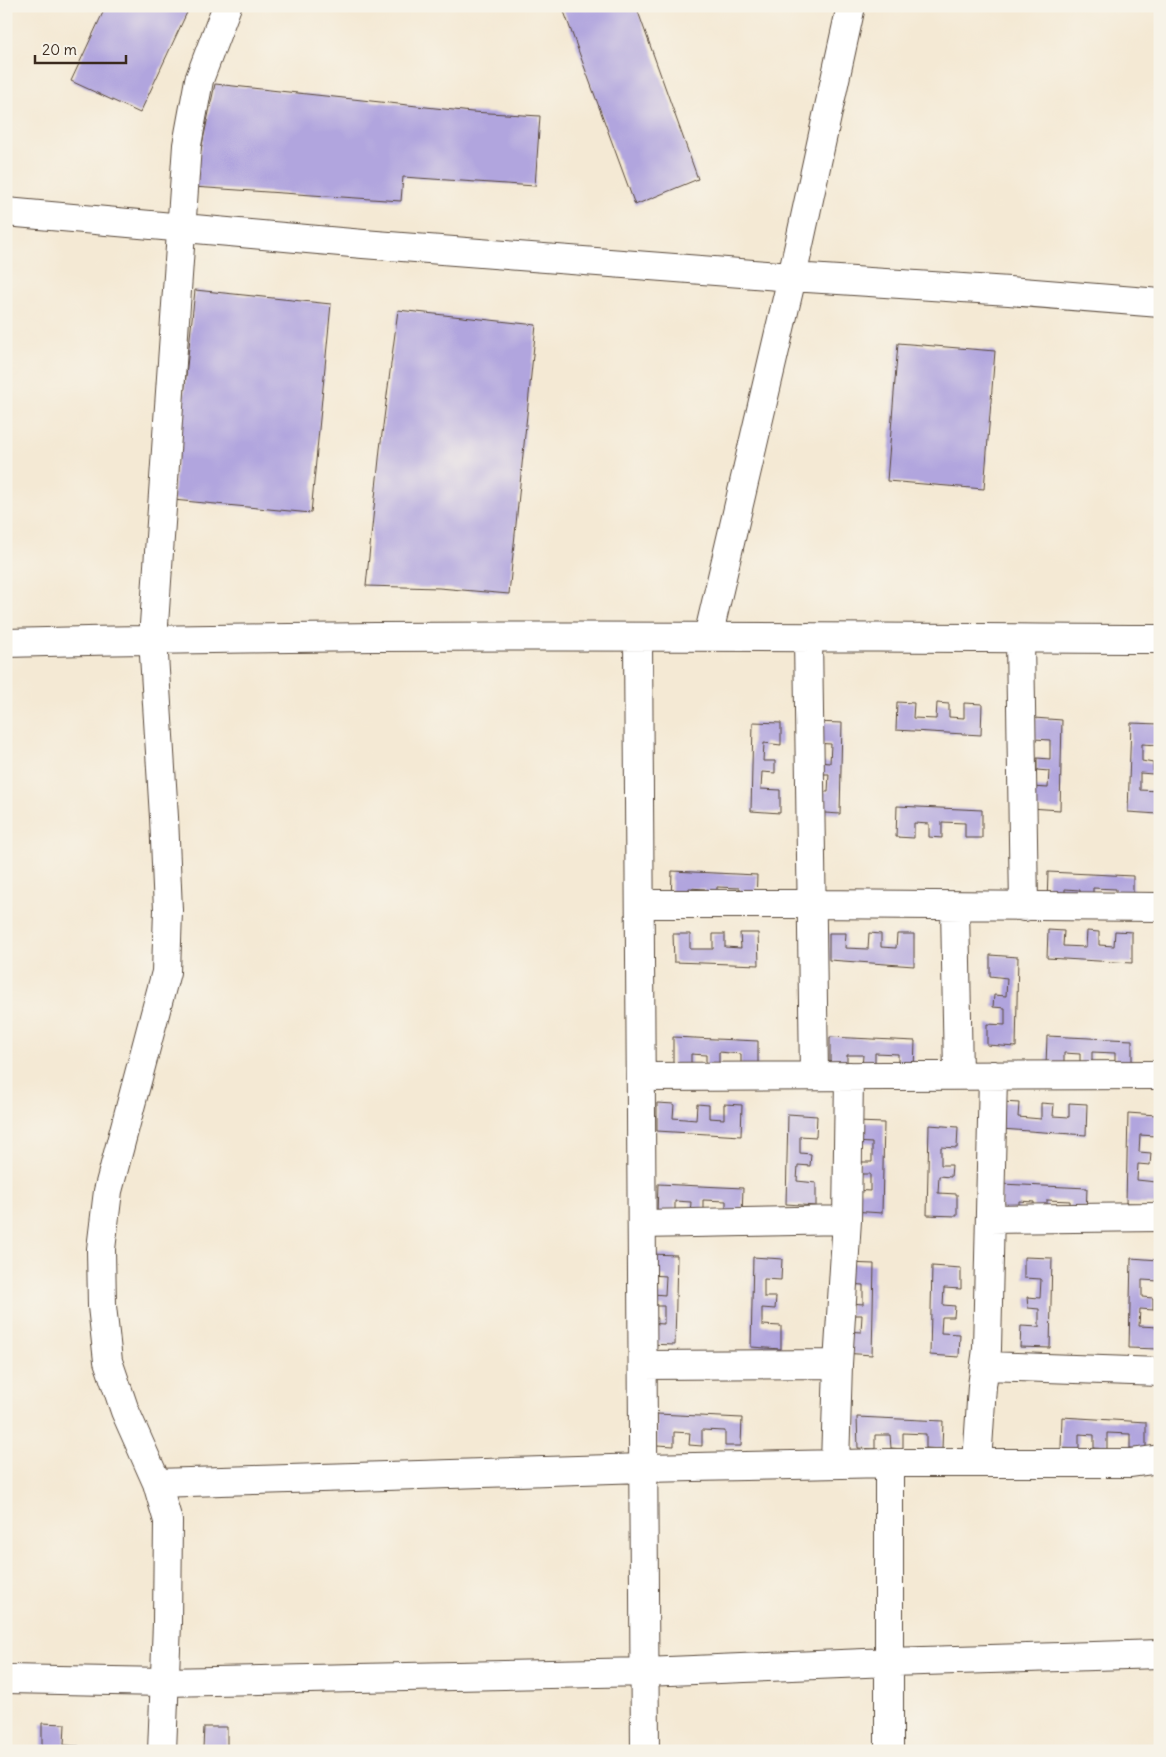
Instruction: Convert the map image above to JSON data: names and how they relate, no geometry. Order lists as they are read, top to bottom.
{
  "scale_bar": "20 m"
}
